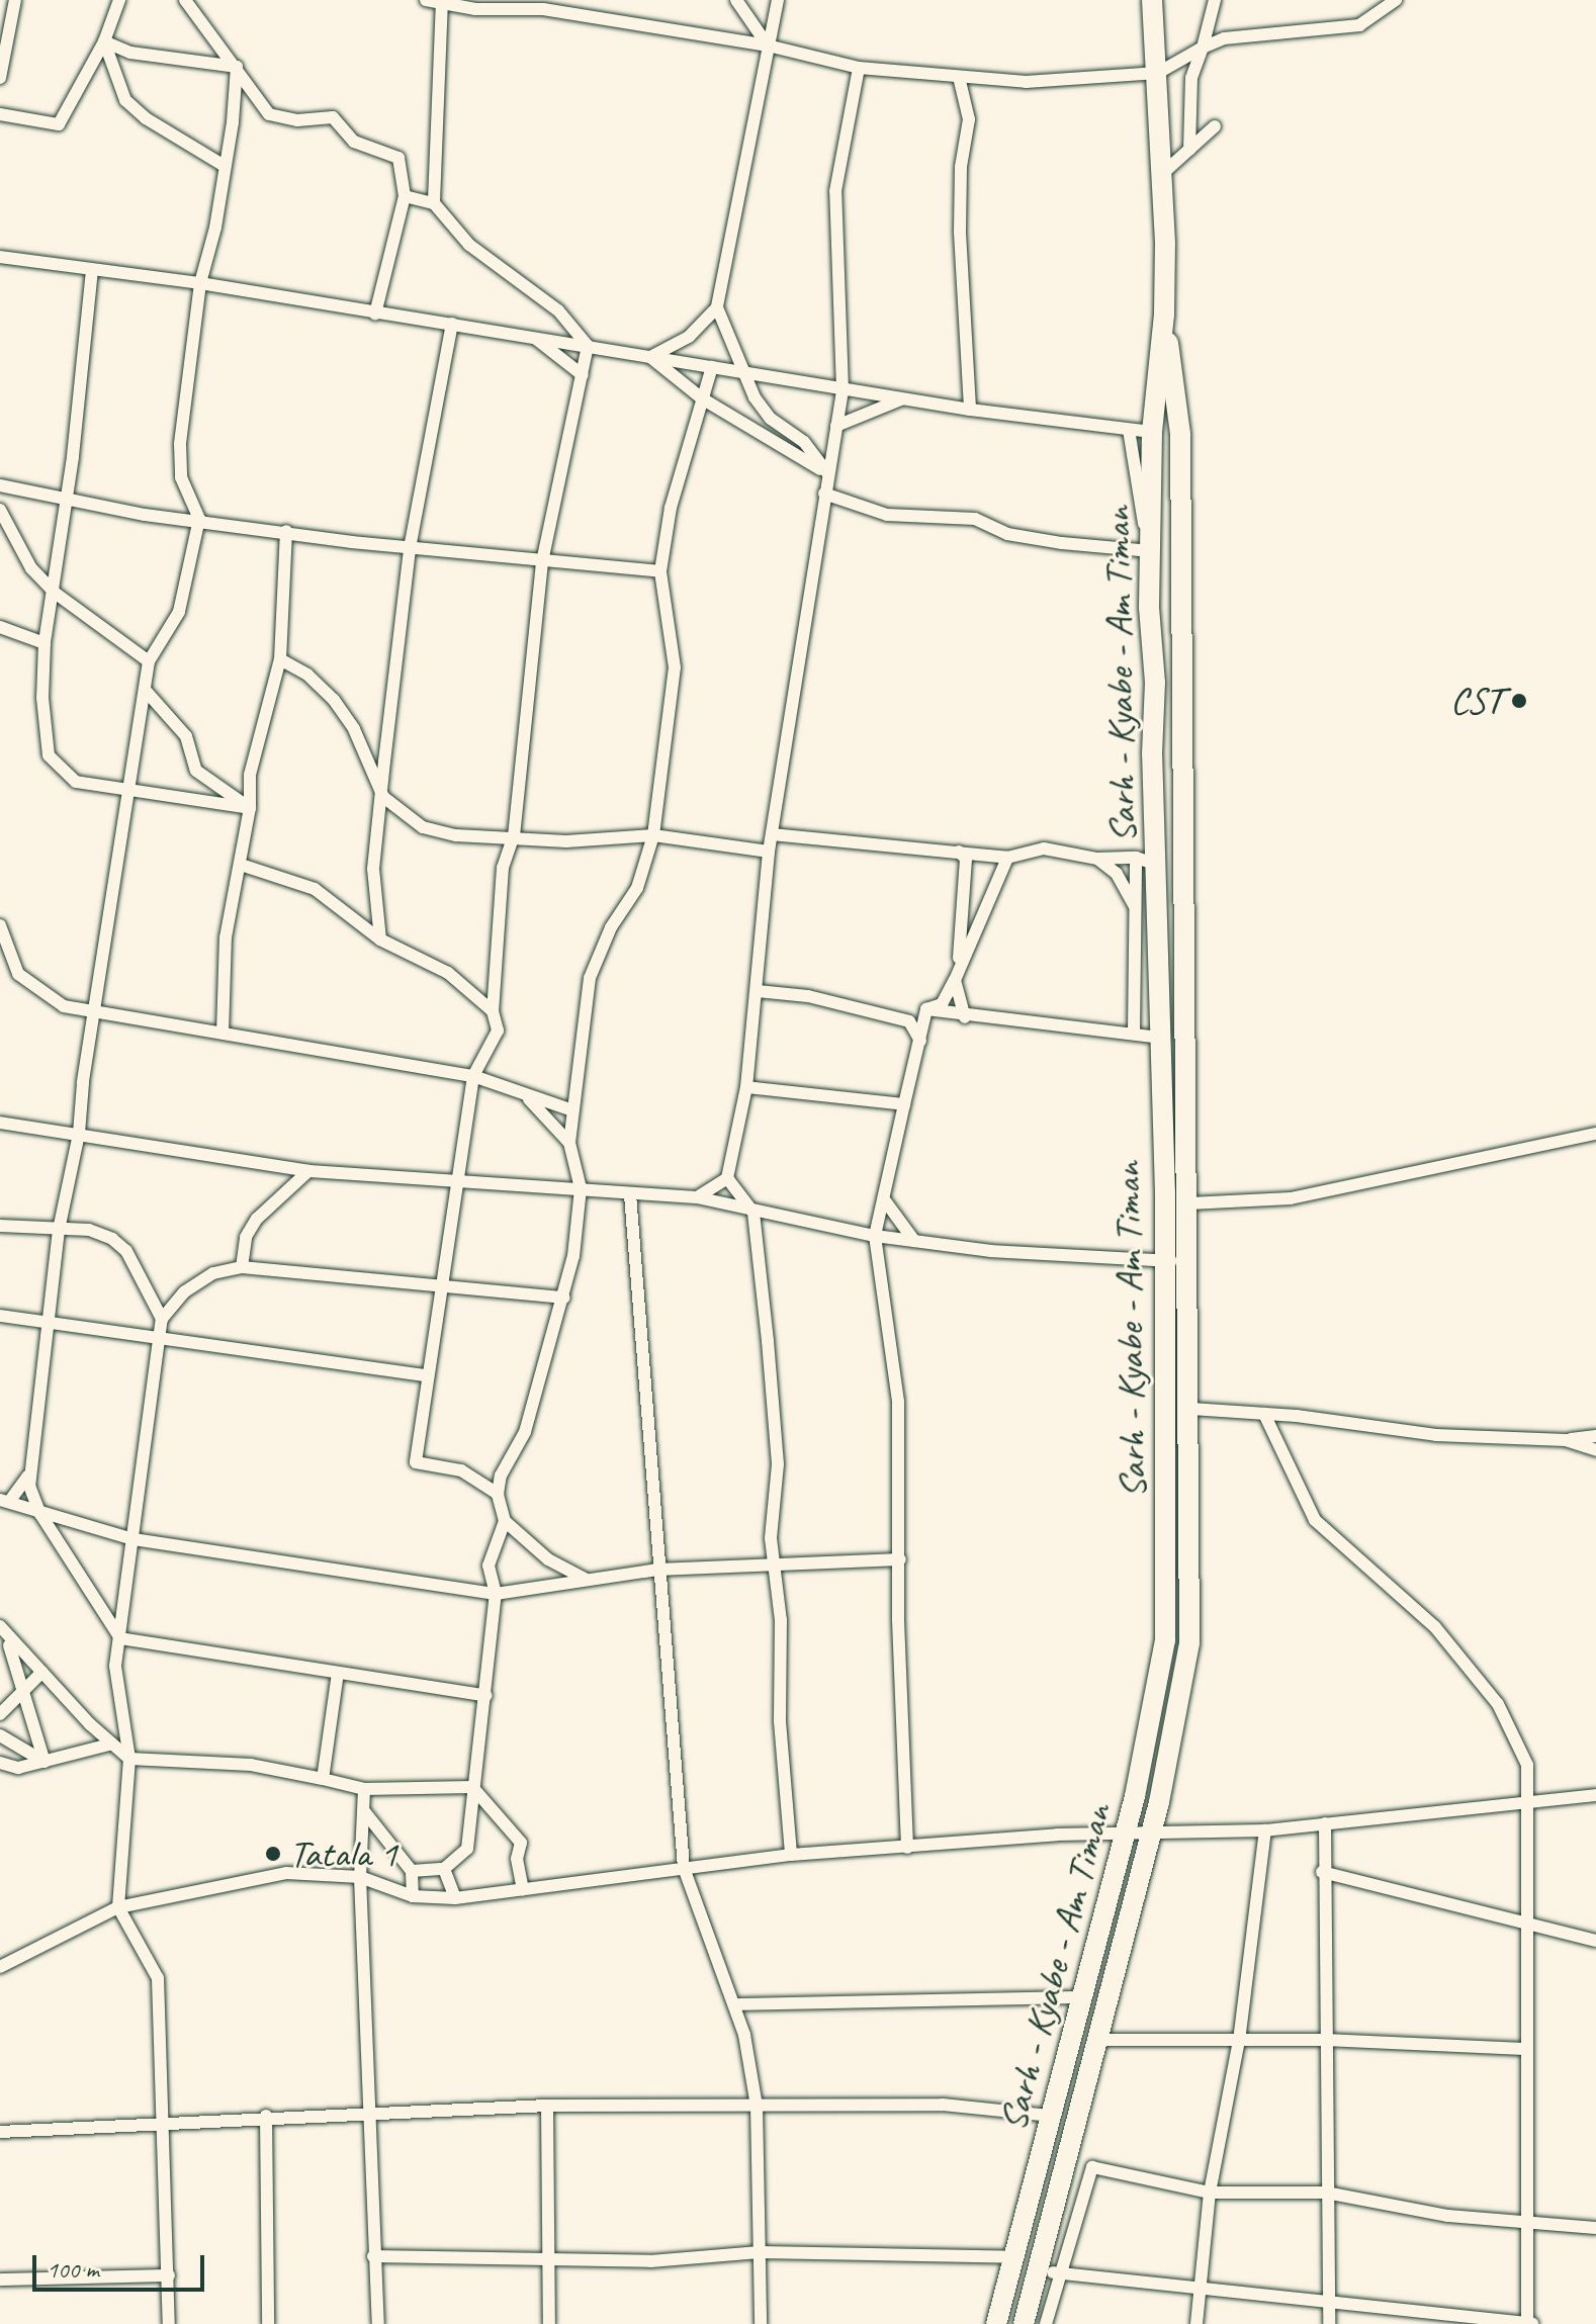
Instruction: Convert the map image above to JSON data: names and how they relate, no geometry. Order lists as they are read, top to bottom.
{
  "streets": {
    "highway": ["Sarh - Kyabe - Am Timan"]
  },
  "places": ["CST", "Tatala 1"],
  "scale_bar": "100 m"
}
